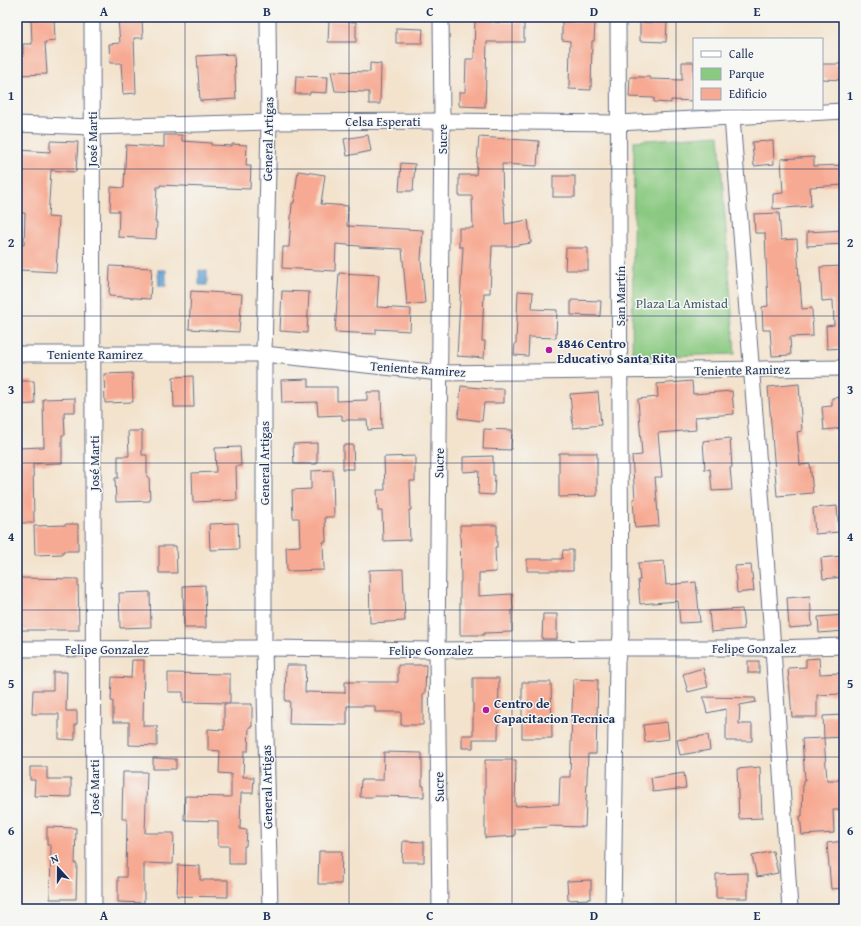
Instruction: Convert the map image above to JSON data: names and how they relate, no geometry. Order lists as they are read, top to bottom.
{
  "streets": {
    "street": [
      "Celsa Esperati",
      "José Marti",
      "General Artigas",
      "Sucre",
      "San Martín",
      "Teniente Ramirez",
      "Felipe Gonzalez"
    ]
  },
  "crossings": [
    ["Celsa Esperati", "José Marti"],
    ["Celsa Esperati", "General Artigas"],
    ["Celsa Esperati", "Sucre"],
    ["Celsa Esperati", "San Martín"],
    ["José Marti", "Teniente Ramirez"],
    ["José Marti", "Felipe Gonzalez"],
    ["General Artigas", "Teniente Ramirez"],
    ["General Artigas", "Felipe Gonzalez"],
    ["Sucre", "Teniente Ramirez"],
    ["Sucre", "Felipe Gonzalez"],
    ["San Martín", "Teniente Ramirez"],
    ["San Martín", "Felipe Gonzalez"]
  ],
  "parks": ["Plaza La Amistad"],
  "places": ["4846 Centro Educativo Santa Rita", "Centro de Capacitacion Tecnica"],
  "legend": ["Calle", "Parque", "Edificio"],
  "north": "top",
  "grid": {
    "columns": [
      "A",
      "B",
      "C",
      "D",
      "E"
    ],
    "rows": [
      "1",
      "2",
      "3",
      "4",
      "5",
      "6"
    ]
  }
}
